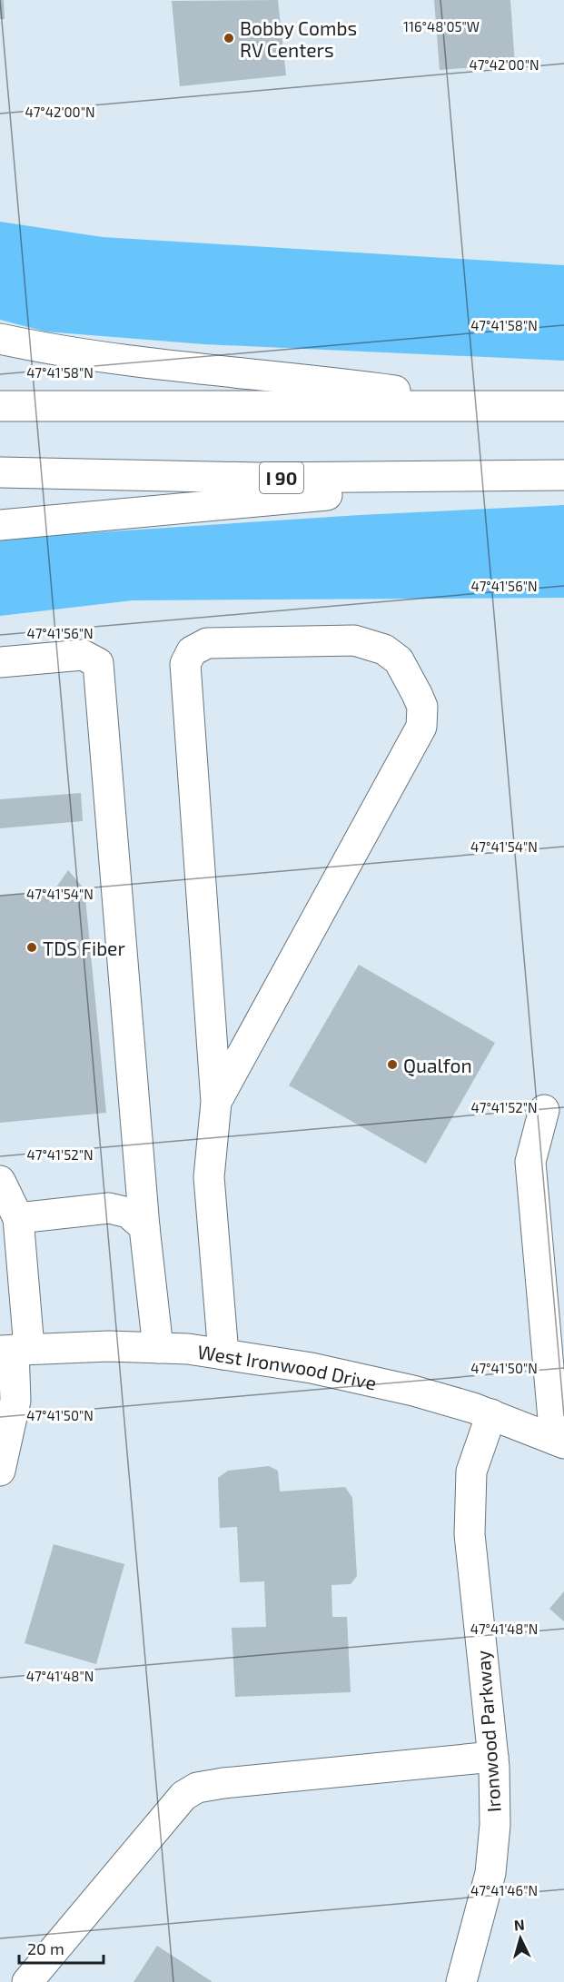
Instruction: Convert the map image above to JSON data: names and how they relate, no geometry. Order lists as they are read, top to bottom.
{
  "streets": {
    "main road": ["I 90", "West Ironwood Drive", "Ironwood Parkway"]
  },
  "crossings": [
    ["West Ironwood Drive", "Ironwood Parkway"]
  ],
  "places": ["Bobby Combs RV Centers", "TDS Fiber", "Qualfon"],
  "scale_bar": "20 m",
  "north": "top",
  "coordinates": [
    "116°48'05\"W",
    "47°42'00\"N",
    "47°41'58\"N",
    "47°41'56\"N",
    "47°41'54\"N",
    "47°41'52\"N",
    "47°41'50\"N",
    "47°41'48\"N",
    "47°41'46\"N"
  ]
}
